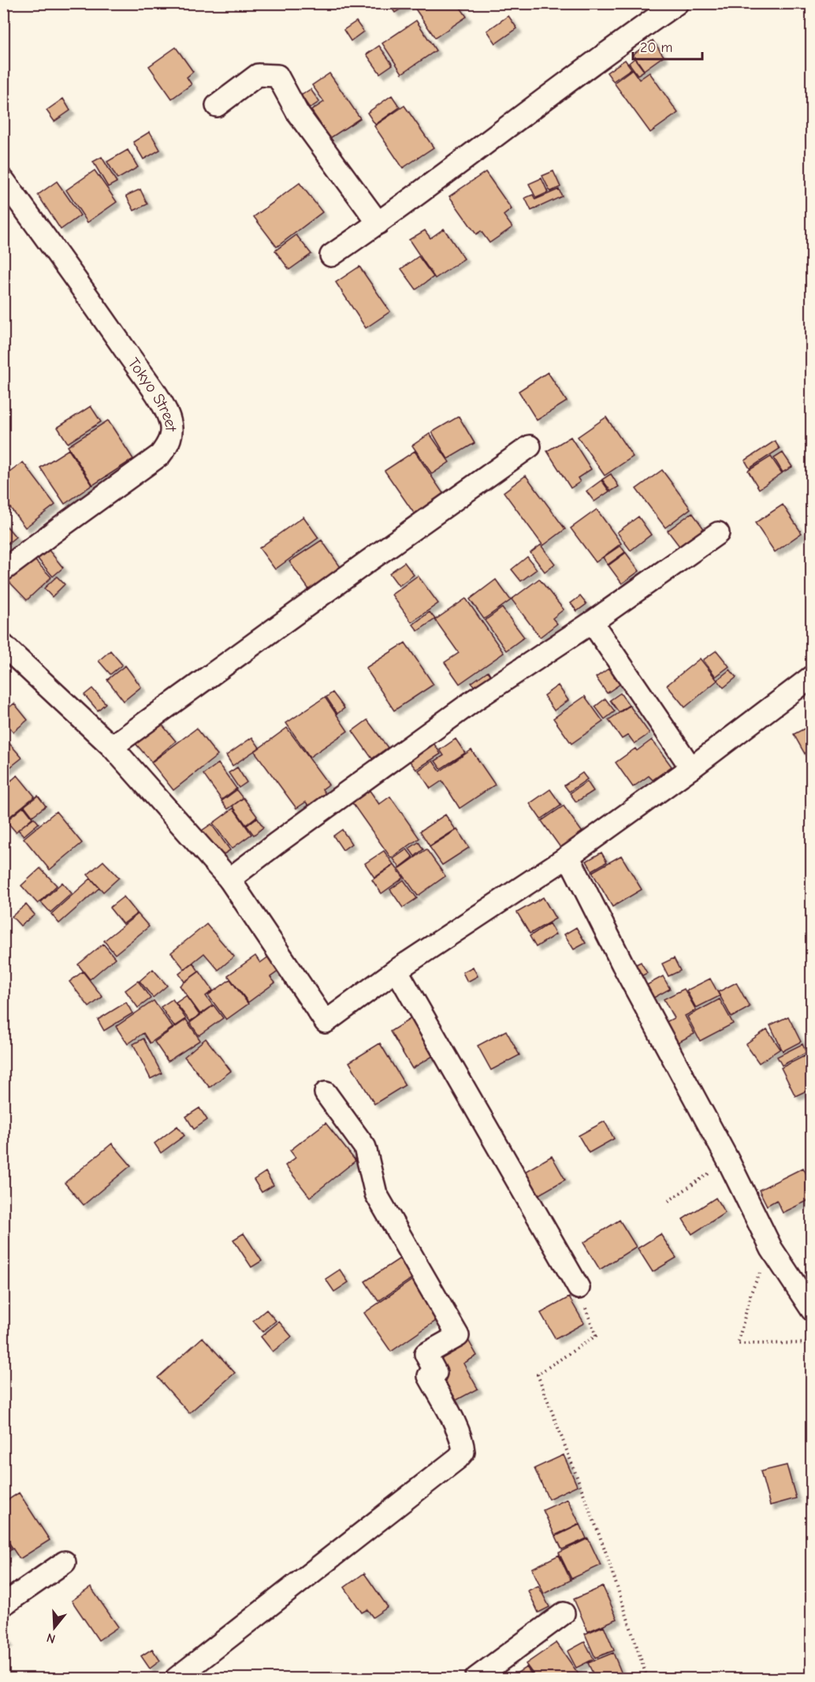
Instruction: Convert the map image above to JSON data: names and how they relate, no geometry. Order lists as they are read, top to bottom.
{
  "streets": {
    "street": ["Tokyo Street"]
  },
  "scale_bar": "20 m",
  "north": "bottom"
}
